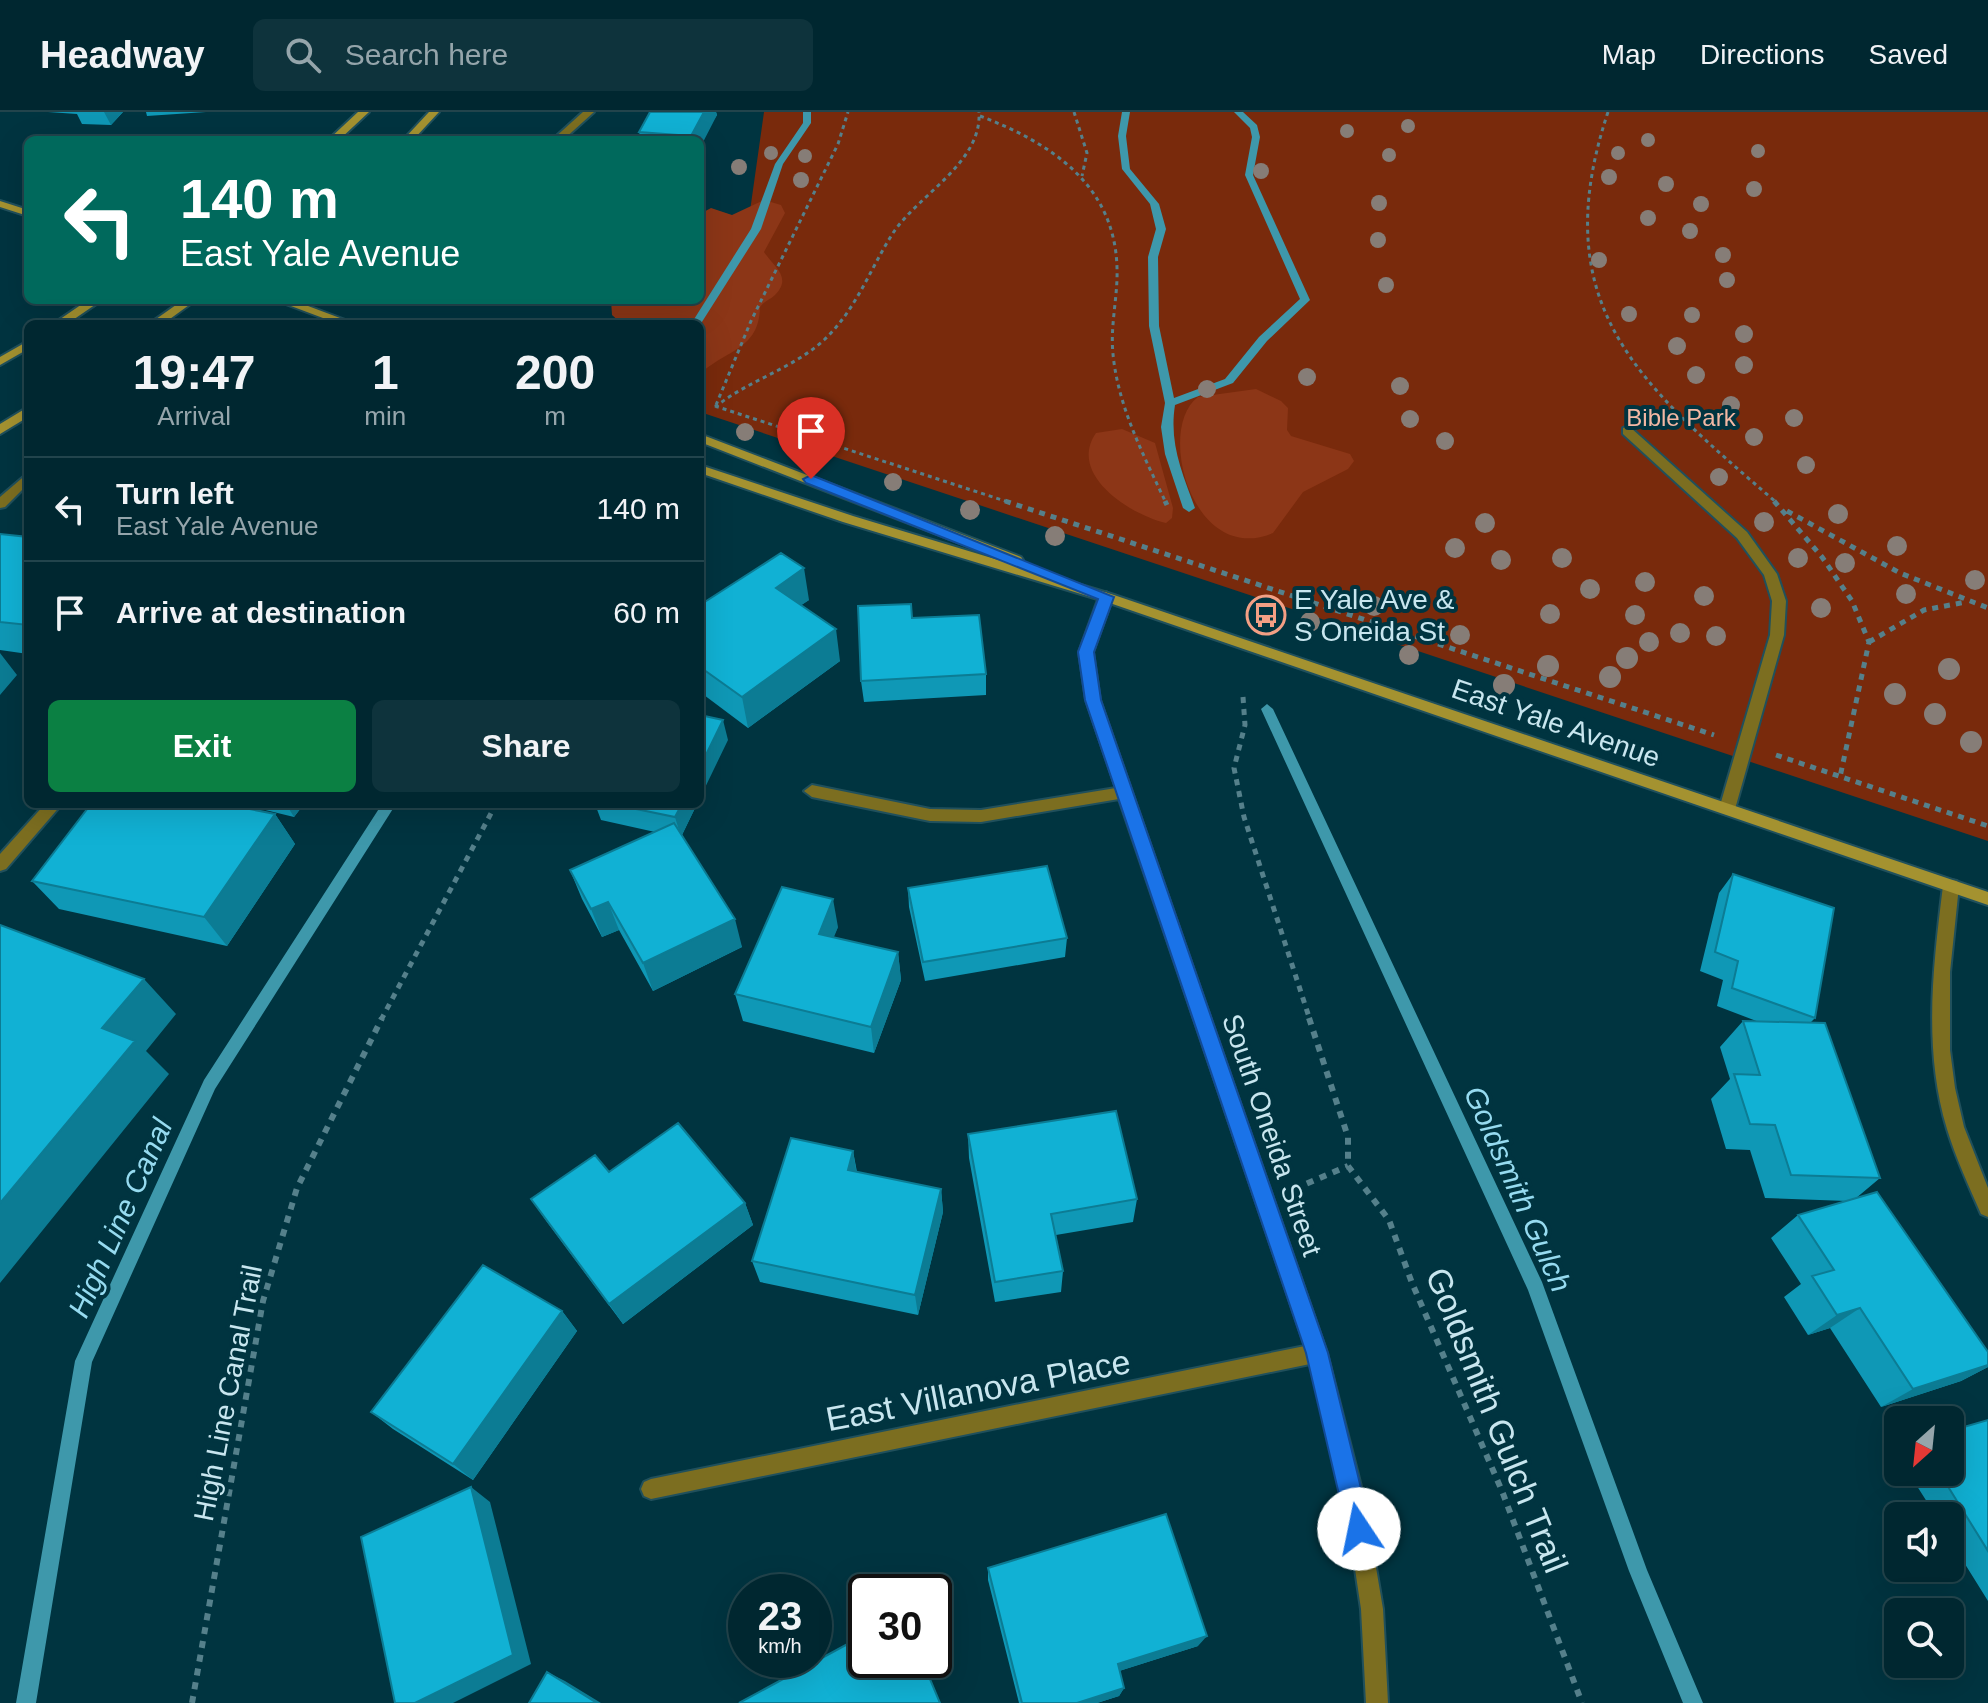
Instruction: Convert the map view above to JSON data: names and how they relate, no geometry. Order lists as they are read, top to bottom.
{
  "streets": {
    "main road": ["East Yale Avenue"],
    "street": ["South Oneida Street", "East Villanova Place"],
    "path": ["High Line Canal Trail", "Goldsmith Gulch Trail"]
  },
  "crossings": [
    ["East Yale Avenue", "South Oneida Street"],
    ["South Oneida Street", "East Villanova Place"]
  ],
  "water": ["Goldsmith Gulch", "High Line Canal"],
  "parks": ["Bible Park"],
  "places": {
    "bus stop": ["E Yale Ave & S Oneida St"]
  },
  "north": "bottom left",
  "page": {
    "header": "Headway",
    "search": "Search here",
    "nav": ["Map", "Directions", "Saved"],
    "turn": ["140 m", "East Yale Avenue"],
    "eta": [
      "19:47",
      "Arrival",
      "1",
      "min",
      "200",
      "m"
    ],
    "list": [
      {
        "name": "Turn left",
        "note": "East Yale Avenue",
        "value": "140 m"
      },
      {
        "name": "Arrive at destination",
        "value": "60 m"
      }
    ],
    "buttons": ["Exit", "Share"],
    "speed": "23 km/h",
    "limit": "30"
  }
}
